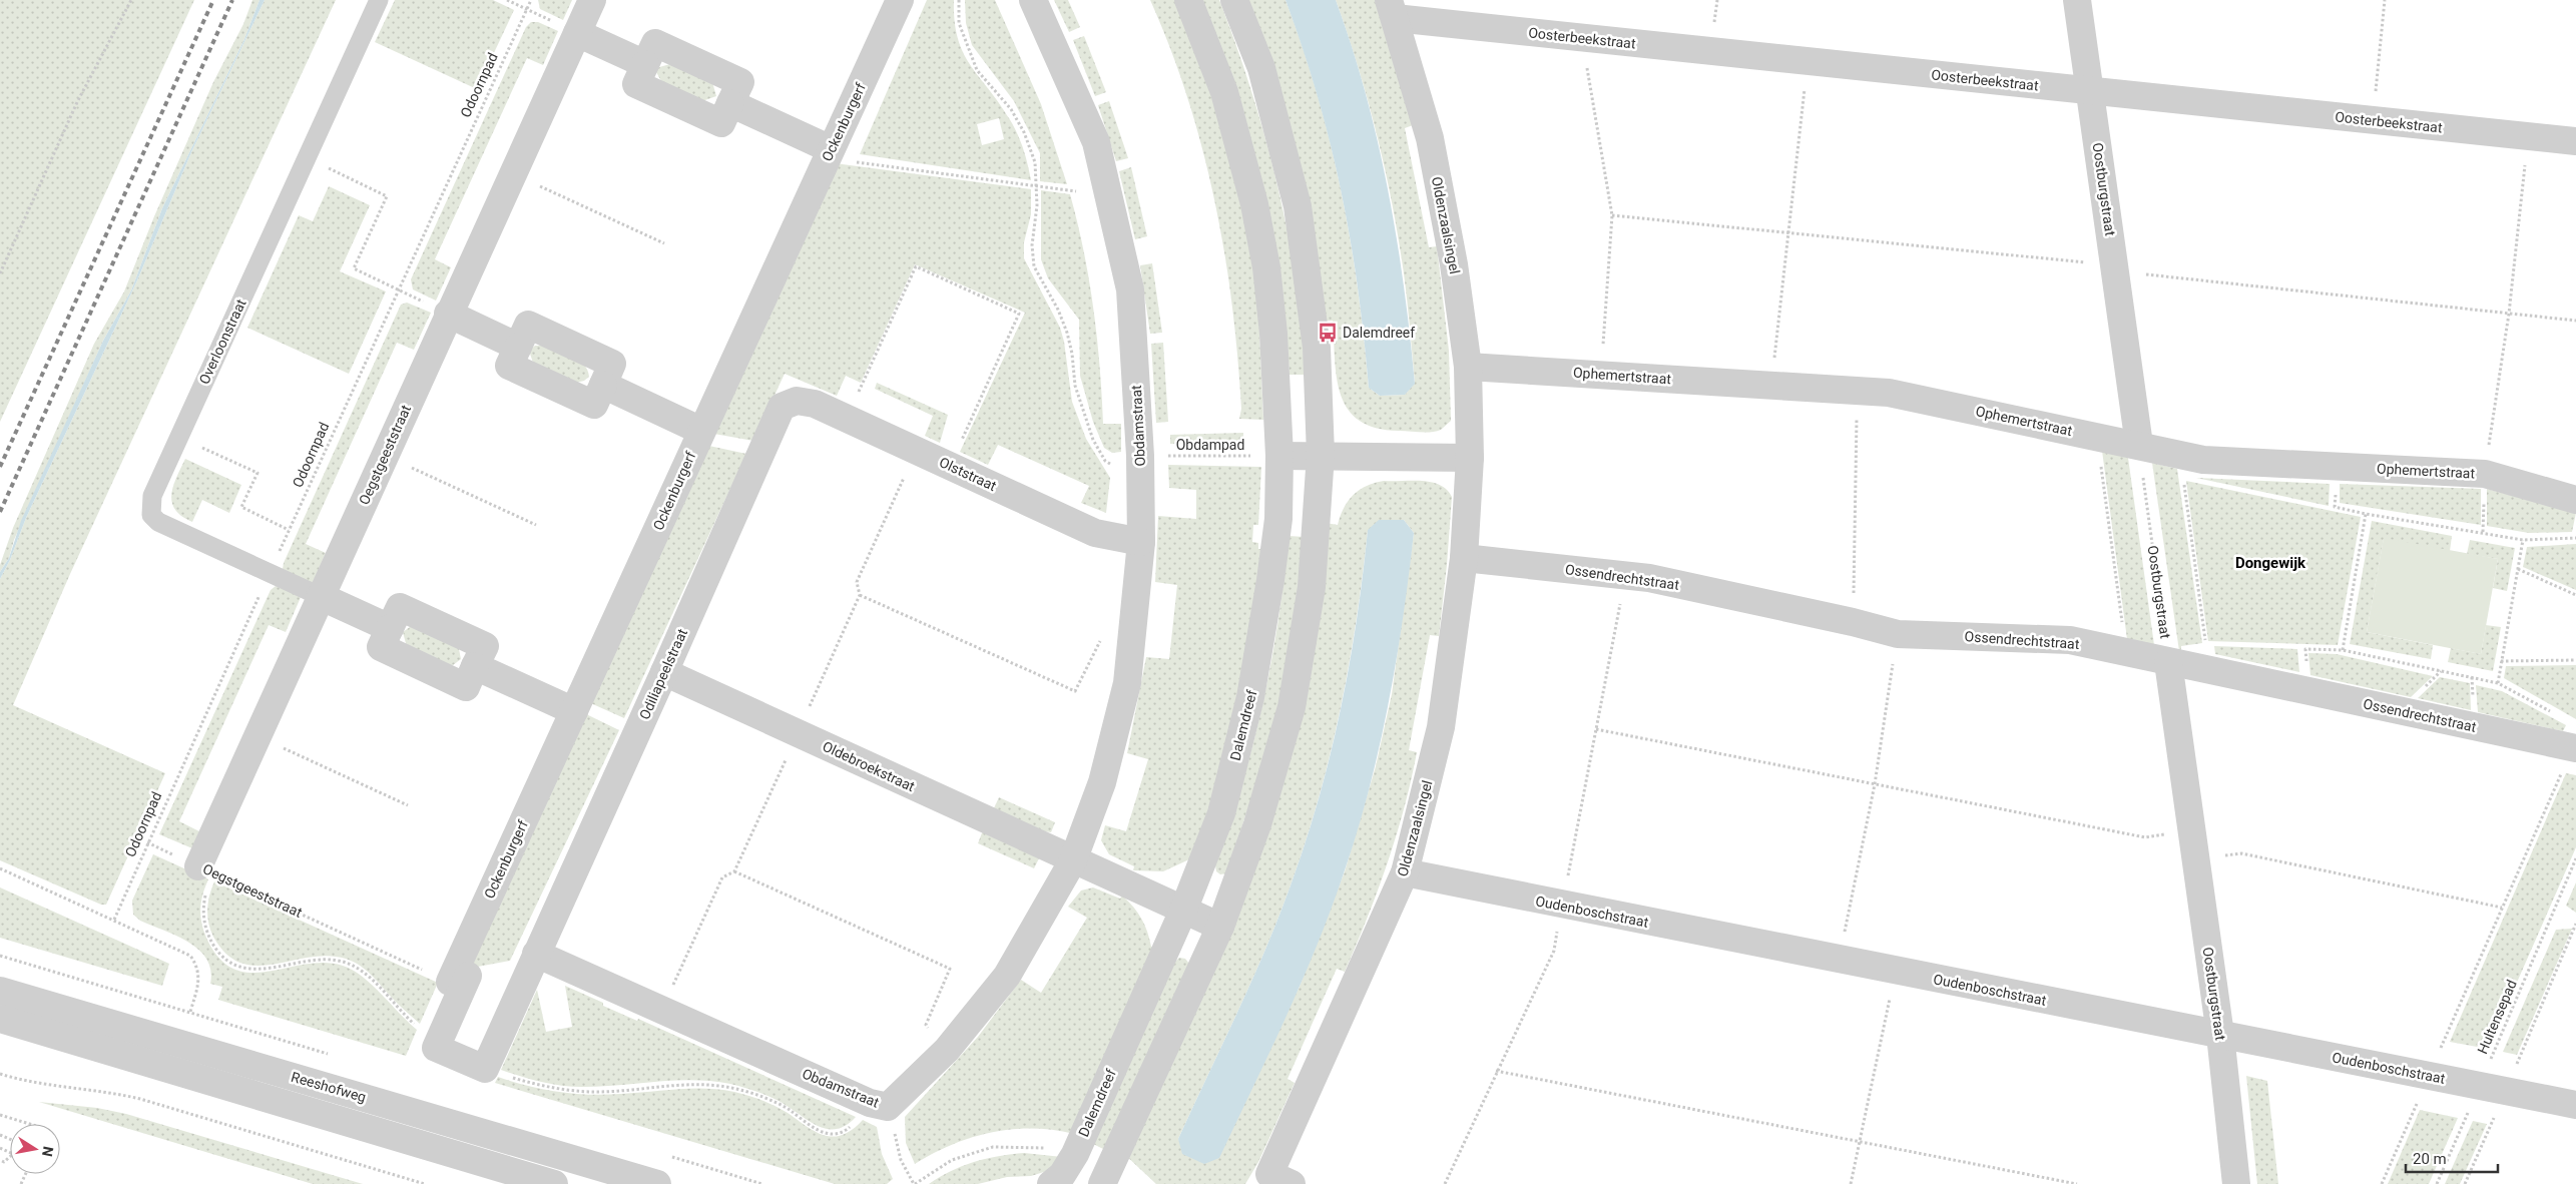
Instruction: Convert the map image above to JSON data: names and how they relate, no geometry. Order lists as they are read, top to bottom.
{
  "streets": {
    "street": [
      "Oosterbeekstraat",
      "Ockenburgerf",
      "Oostburgstraat",
      "Oldenzaalsingel",
      "Ophemertstraat",
      "Obdamstraat",
      "Oegstgeeststraat",
      "Olststraat",
      "Ossendrechtstraat",
      "Odiliapeelstraat",
      "Dalemdreef",
      "Oldebroekstraat",
      "Oudenboschstraat",
      "Reeshofweg"
    ],
    "lane": ["Overloonstraat"],
    "path": ["Odoornpad", "Obdampad", "Hultensepad"]
  },
  "crossings": [
    ["Oosterbeekstraat", "Oostburgstraat"],
    ["Oosterbeekstraat", "Oldenzaalsingel"],
    ["Odoornpad", "Overloonstraat"],
    ["Ockenburgerf", "Oegstgeeststraat"],
    ["Ockenburgerf", "Odiliapeelstraat"],
    ["Oostburgstraat", "Ophemertstraat"],
    ["Oostburgstraat", "Ossendrechtstraat"],
    ["Oostburgstraat", "Oudenboschstraat"],
    ["Oldenzaalsingel", "Ophemertstraat"],
    ["Oldenzaalsingel", "Ossendrechtstraat"],
    ["Oldenzaalsingel", "Oudenboschstraat"],
    ["Overloonstraat", "Oegstgeeststraat"],
    ["Obdamstraat", "Obdampad"],
    ["Obdamstraat", "Olststraat"],
    ["Obdamstraat", "Odiliapeelstraat"],
    ["Obdamstraat", "Oldebroekstraat"],
    ["Obdampad", "Dalemdreef"],
    ["Olststraat", "Odiliapeelstraat"],
    ["Odiliapeelstraat", "Oldebroekstraat"],
    ["Oudenboschstraat", "Hultensepad"]
  ],
  "districts": ["Dongewijk"],
  "places": {
    "bus stop": ["Dalemdreef"]
  },
  "scale_bar": "20 m",
  "north": "right"
}
